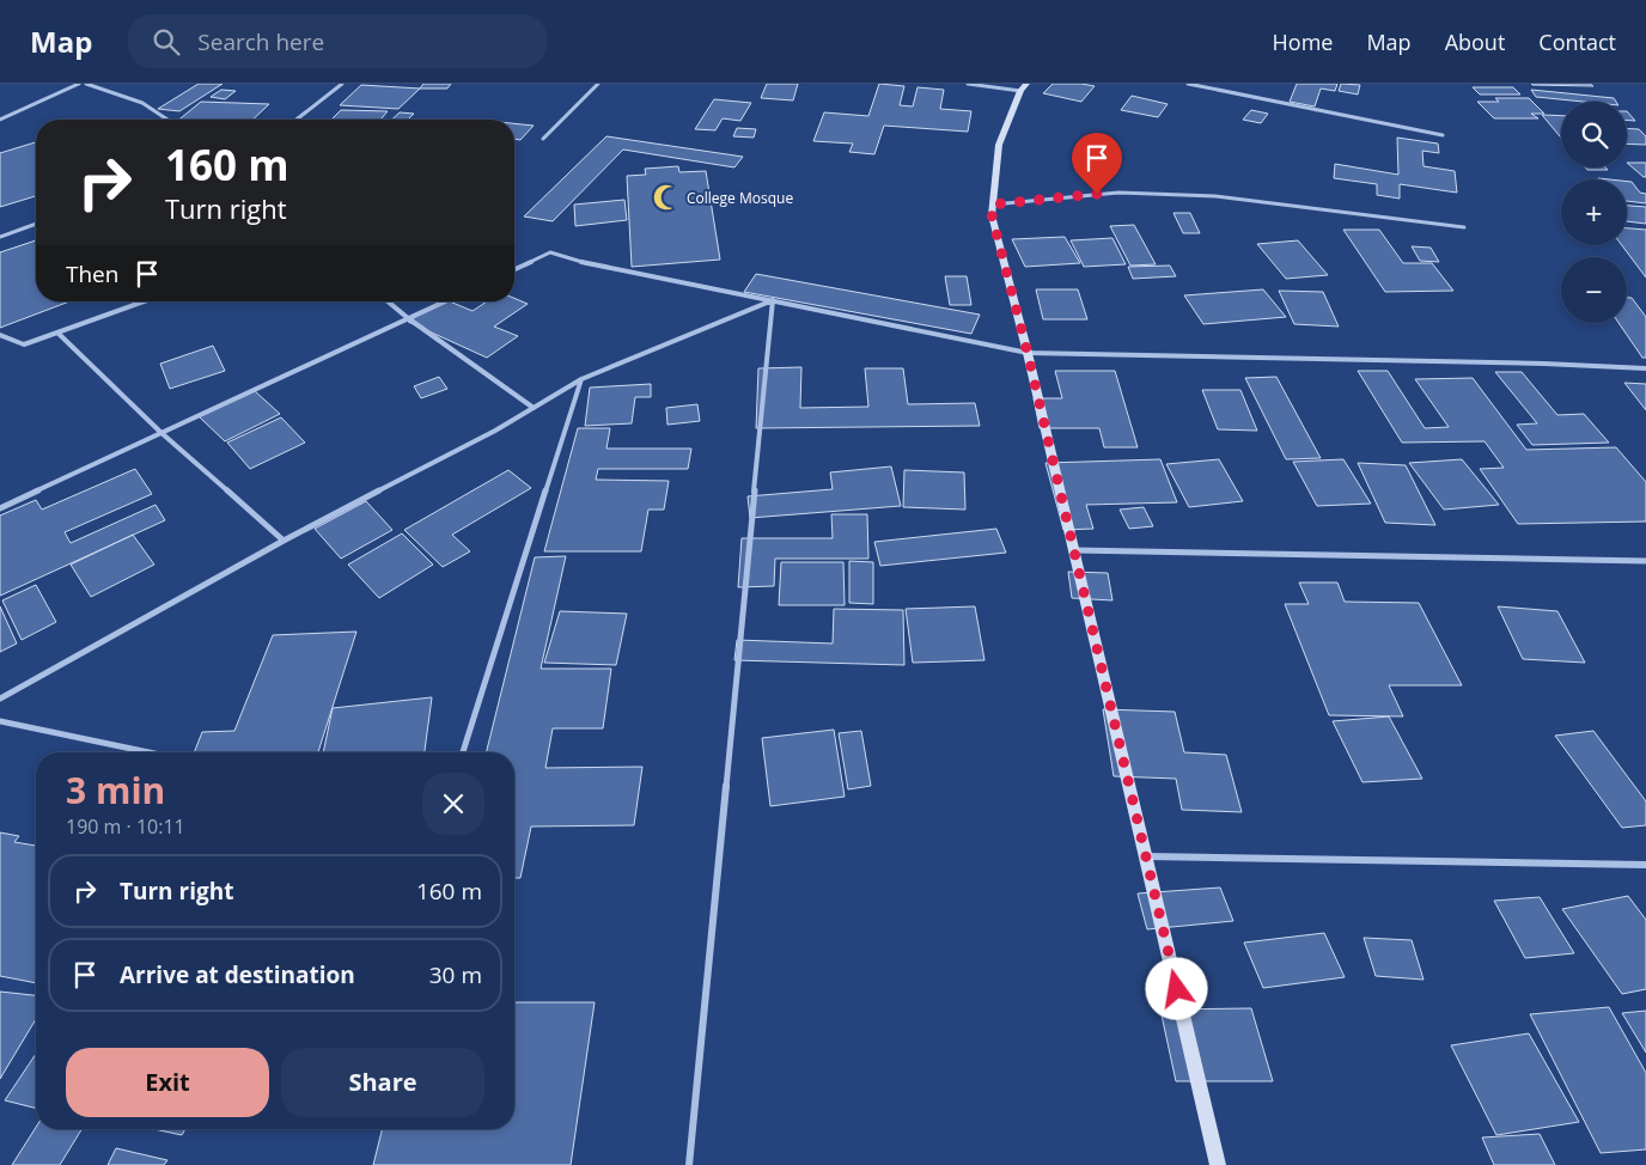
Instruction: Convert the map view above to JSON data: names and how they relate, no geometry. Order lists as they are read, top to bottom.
{
  "places": {
    "mosque": ["College Mosque"]
  },
  "page": {
    "header": "Map",
    "search": "Search here",
    "nav": [
      "Home",
      "Map",
      "About",
      "Contact"
    ],
    "map_buttons": ["+", "−"],
    "turn": ["160 m", "Turn right"],
    "then": "Then",
    "heading": ["3 min", "190 m · 10:11"],
    "list": [
      {
        "name": "Turn right",
        "value": "160 m"
      },
      {
        "name": "Arrive at destination",
        "value": "30 m"
      }
    ],
    "buttons": ["Exit", "Share"]
  }
}
